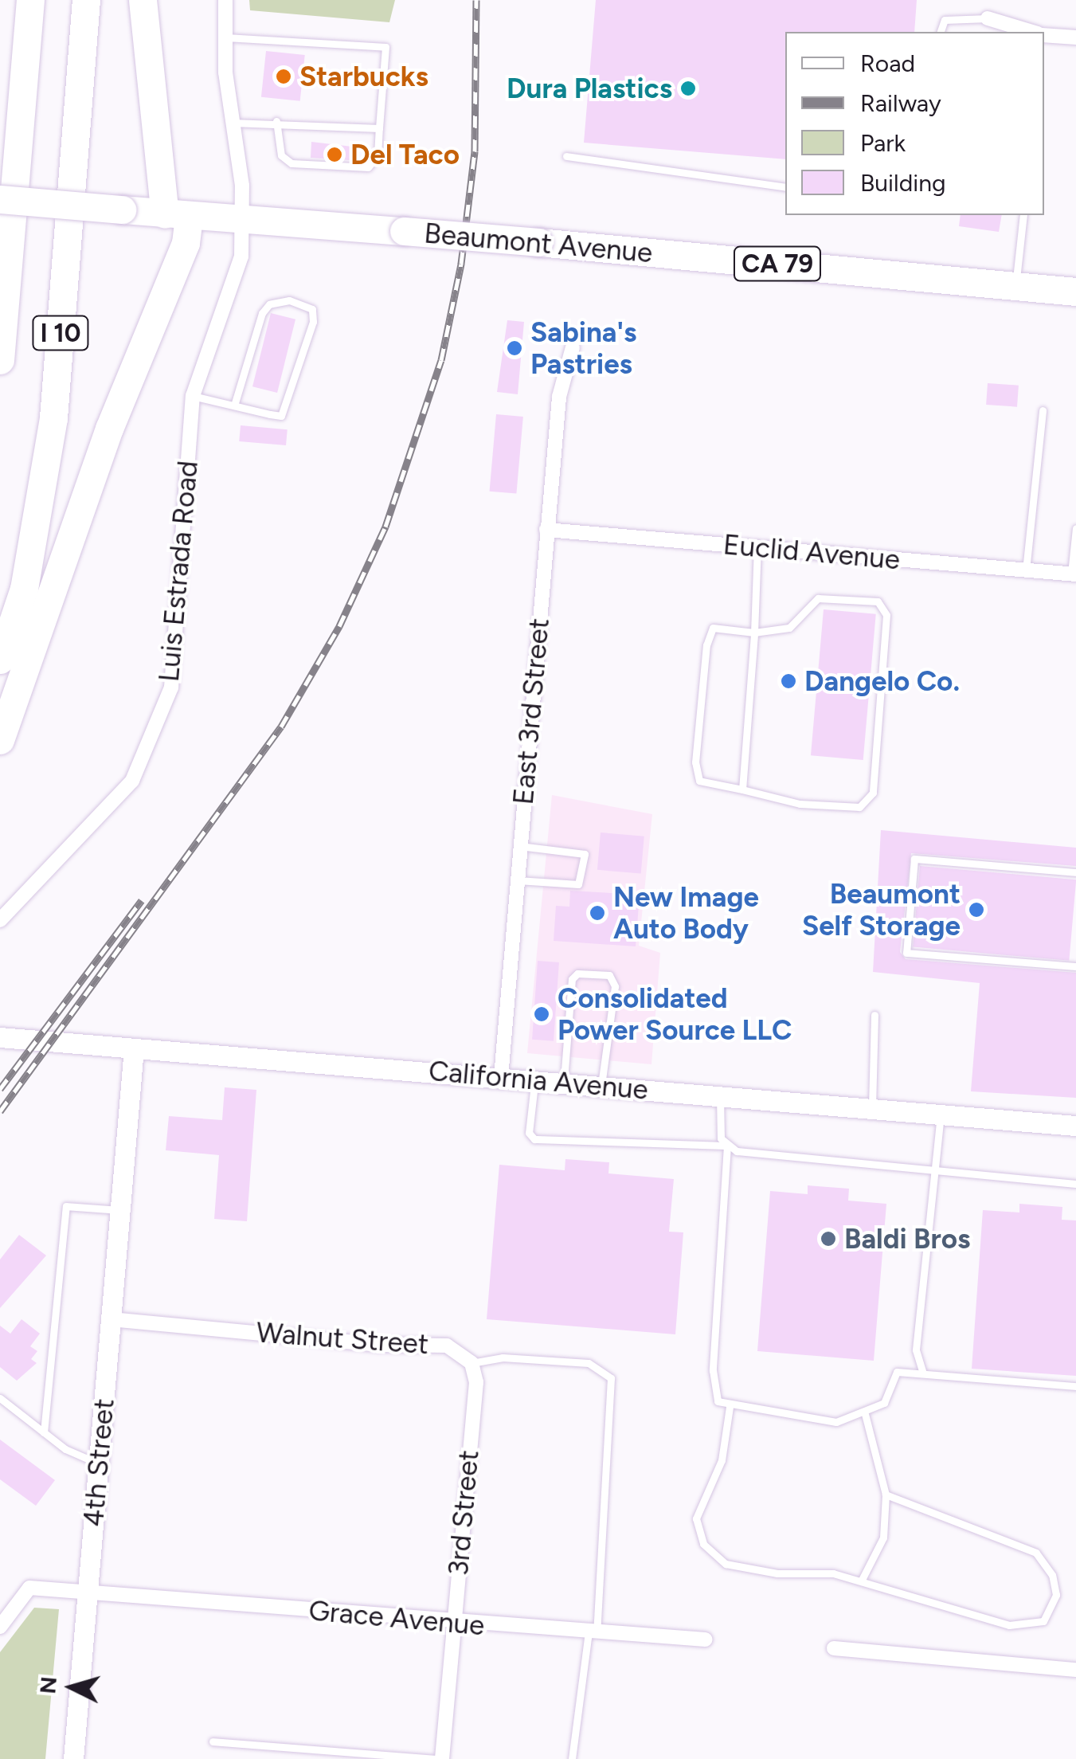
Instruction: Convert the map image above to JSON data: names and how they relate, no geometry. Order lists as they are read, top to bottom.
{
  "streets": {
    "highway": ["Beaumont Avenue", "CA 79", "I 10"],
    "street": [
      "Euclid Avenue",
      "Luis Estrada Road",
      "East 3rd Street",
      "California Avenue",
      "Walnut Street",
      "4th Street",
      "3rd Street",
      "Grace Avenue"
    ]
  },
  "crossings": [
    ["Beaumont Avenue", "Luis Estrada Road"],
    ["Euclid Avenue", "East 3rd Street"],
    ["East 3rd Street", "California Avenue"],
    ["California Avenue", "4th Street"],
    ["Walnut Street", "4th Street"],
    ["Walnut Street", "3rd Street"],
    ["4th Street", "Grace Avenue"],
    ["3rd Street", "Grace Avenue"]
  ],
  "places": [
    "Starbucks",
    "Dura Plastics",
    "Del Taco",
    "Sabina's Pastries",
    "Dangelo Co.",
    "Beaumont Self Storage",
    "New Image Auto Body",
    "Consolidated Power Source LLC",
    "Baldi Bros"
  ],
  "legend": [
    "Road",
    "Railway",
    "Park",
    "Building"
  ],
  "north": "left"
}
